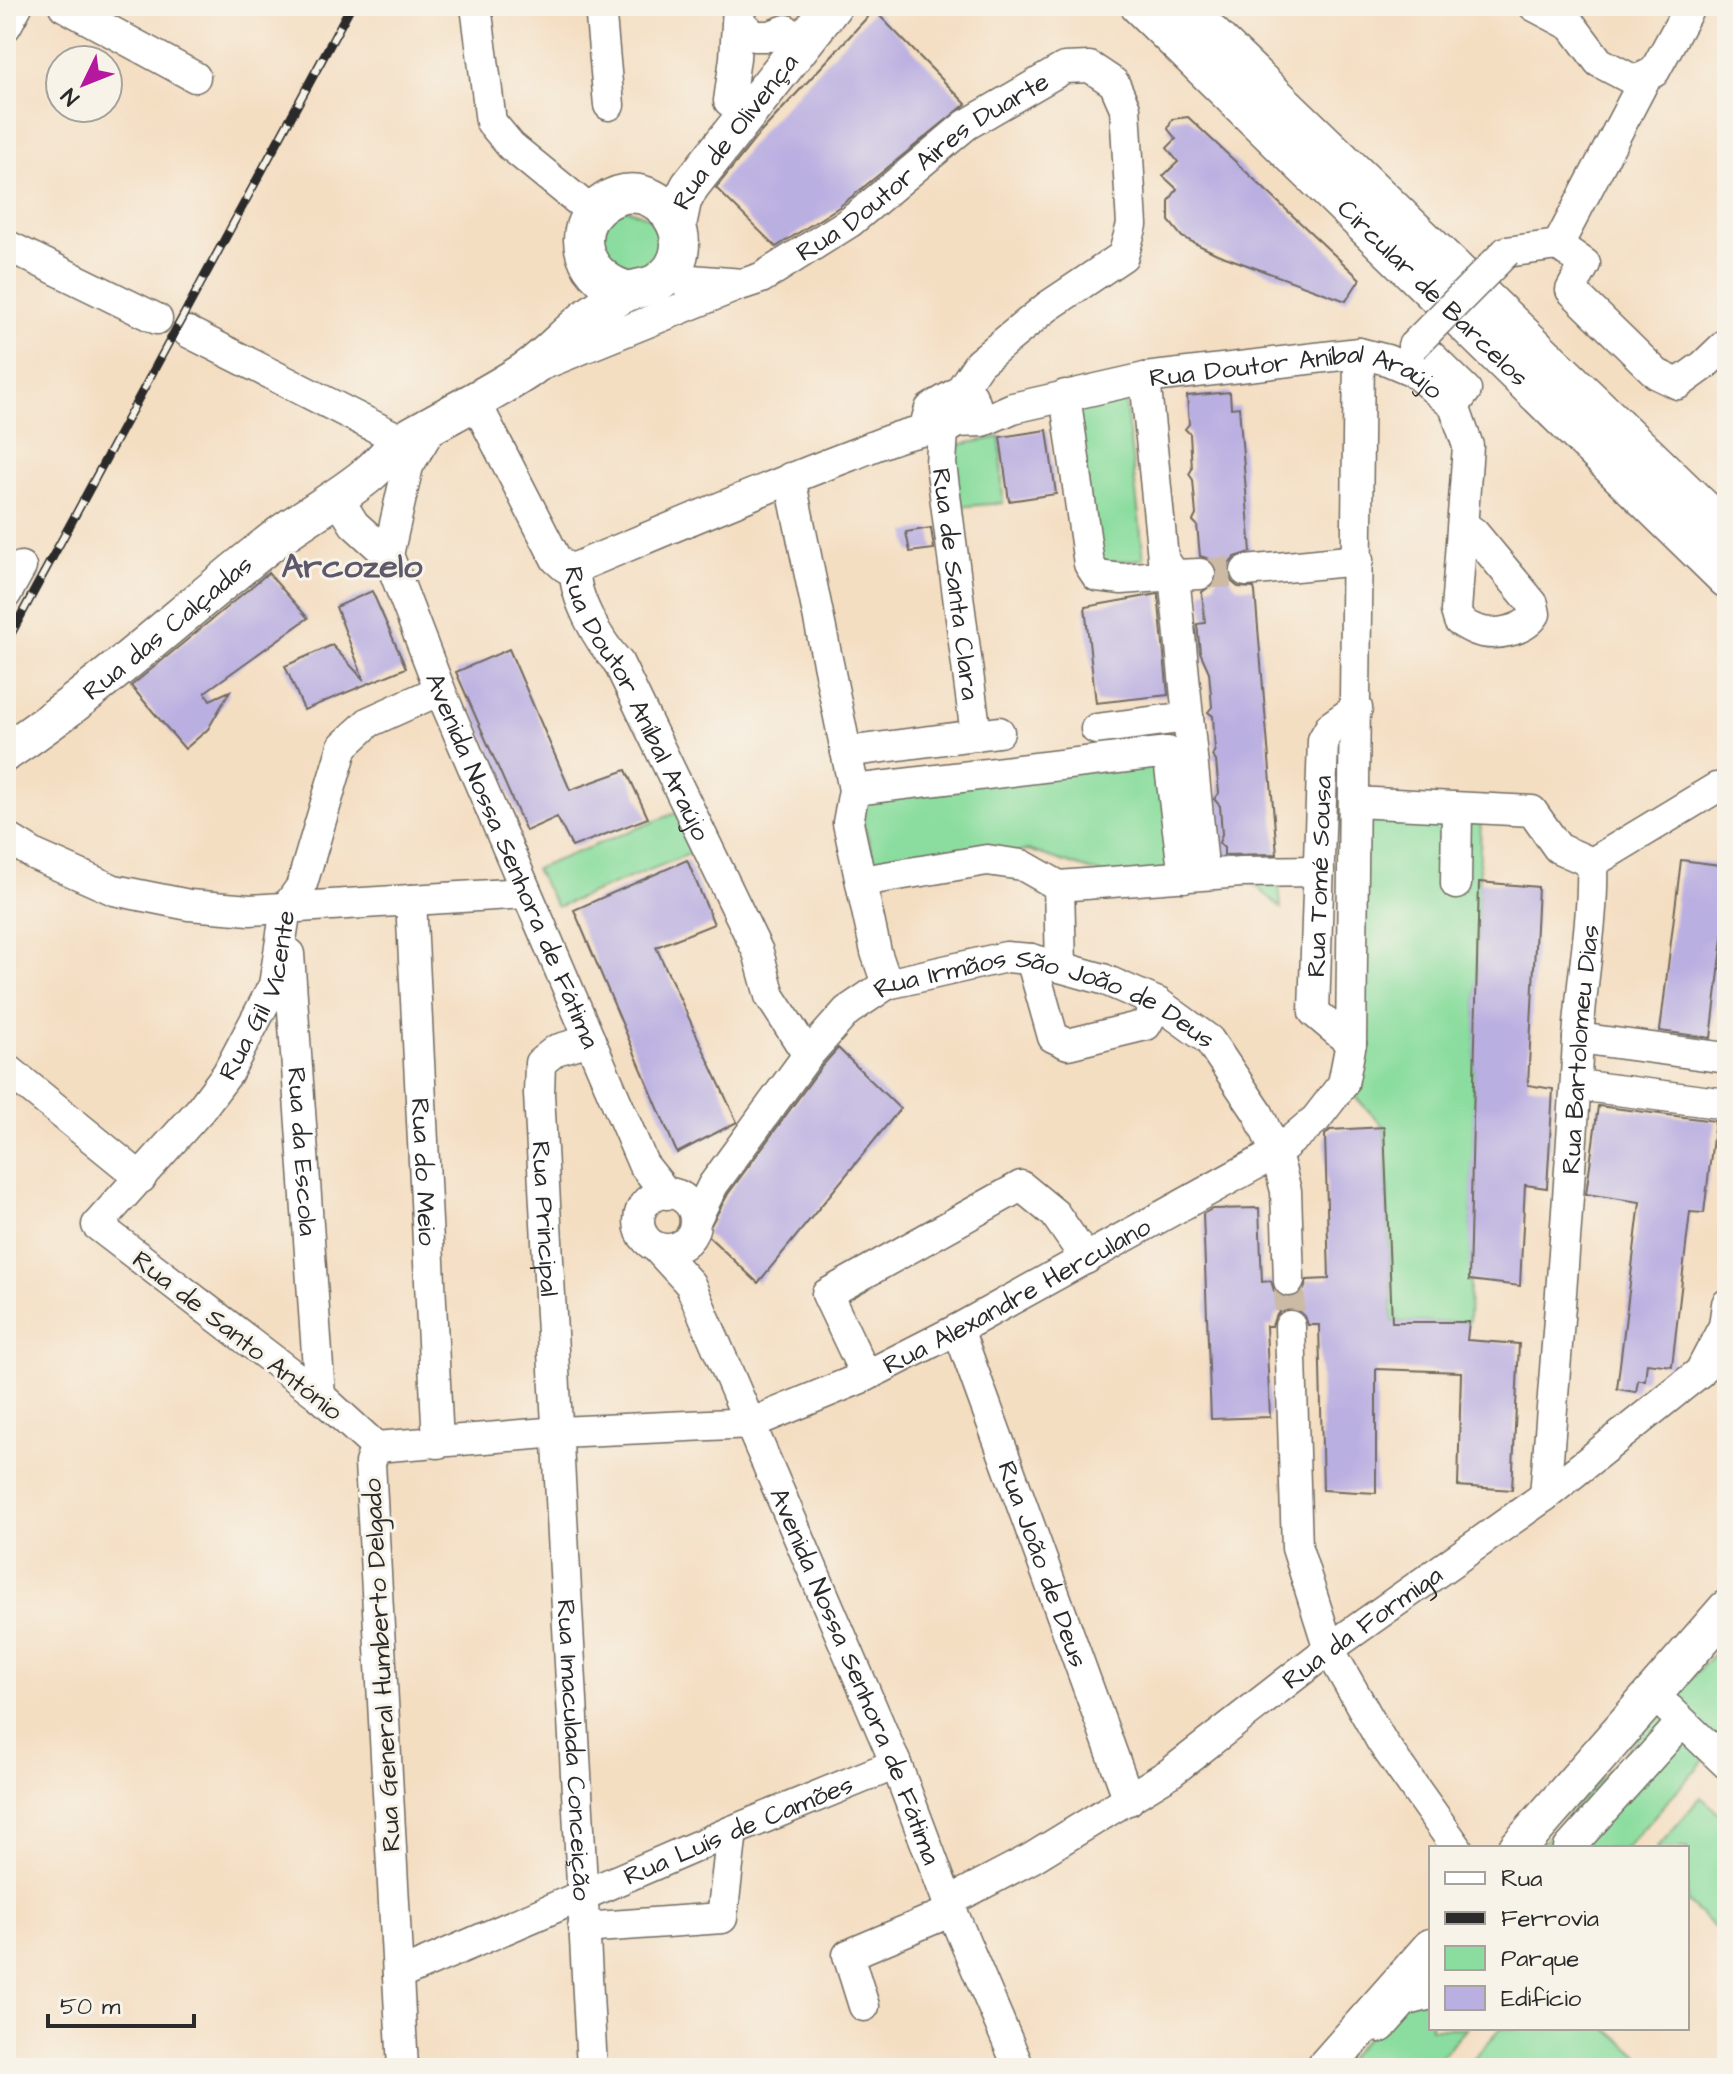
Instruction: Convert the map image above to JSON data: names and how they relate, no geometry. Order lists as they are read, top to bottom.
{
  "streets": {
    "main road": ["Rua de Olivença", "Circular de Barcelos", "Rua das Calçadas"],
    "street": [
      "Rua Doutor Aires Duarte",
      "Rua Doutor Aníbal Araújo",
      "Rua de Santa Clara",
      "Avenida Nossa Senhora de Fátima",
      "Rua Tomé Sousa",
      "Rua Gil Vicente",
      "Rua Irmãos São João de Deus",
      "Rua Bartolomeu Dias",
      "Rua da Escola",
      "Rua do Meio",
      "Rua Principal",
      "Rua Alexandre Herculano",
      "Rua de Santo António",
      "Rua João de Deus",
      "Rua da Formiga",
      "Rua General Humberto Delgado",
      "Rua Imaculada Conceição",
      "Rua Luís de Camões"
    ]
  },
  "crossings": [
    ["Rua de Olivença", "Rua Doutor Aires Duarte"],
    ["Rua de Olivença", "Rua das Calçadas"],
    ["Rua Doutor Aires Duarte", "Rua Doutor Aníbal Araújo"],
    ["Rua Doutor Aires Duarte", "Rua de Santa Clara"],
    ["Rua Doutor Aires Duarte", "Rua das Calçadas"],
    ["Rua Doutor Aníbal Araújo", "Rua de Santa Clara"],
    ["Rua Doutor Aníbal Araújo", "Rua Tomé Sousa"],
    ["Rua Doutor Aníbal Araújo", "Rua Irmãos São João de Deus"],
    ["Avenida Nossa Senhora de Fátima", "Rua Gil Vicente"],
    ["Avenida Nossa Senhora de Fátima", "Rua Irmãos São João de Deus"],
    ["Avenida Nossa Senhora de Fátima", "Rua Principal"],
    ["Avenida Nossa Senhora de Fátima", "Rua Alexandre Herculano"],
    ["Avenida Nossa Senhora de Fátima", "Rua da Formiga"],
    ["Avenida Nossa Senhora de Fátima", "Rua General Humberto Delgado"],
    ["Avenida Nossa Senhora de Fátima", "Rua Luís de Camões"],
    ["Rua Tomé Sousa", "Rua Irmãos São João de Deus"],
    ["Rua Tomé Sousa", "Rua Alexandre Herculano"],
    ["Rua Gil Vicente", "Rua da Escola"],
    ["Rua Gil Vicente", "Rua de Santo António"],
    ["Rua Irmãos São João de Deus", "Rua Alexandre Herculano"],
    ["Rua Bartolomeu Dias", "Rua da Formiga"],
    ["Rua da Escola", "Rua de Santo António"],
    ["Rua do Meio", "Rua General Humberto Delgado"],
    ["Rua Principal", "Rua General Humberto Delgado"],
    ["Rua Principal", "Rua Imaculada Conceição"],
    ["Rua Alexandre Herculano", "Rua João de Deus"],
    ["Rua Alexandre Herculano", "Rua General Humberto Delgado"],
    ["Rua de Santo António", "Rua General Humberto Delgado"],
    ["Rua João de Deus", "Rua da Formiga"],
    ["Rua General Humberto Delgado", "Rua Imaculada Conceição"],
    ["Rua General Humberto Delgado", "Rua Luís de Camões"],
    ["Rua Imaculada Conceição", "Rua Luís de Camões"]
  ],
  "districts": ["Arcozelo"],
  "legend": [
    "Rua",
    "Ferrovia",
    "Parque",
    "Edifício"
  ],
  "scale_bar": "50 m",
  "north": "bottom left"
}
